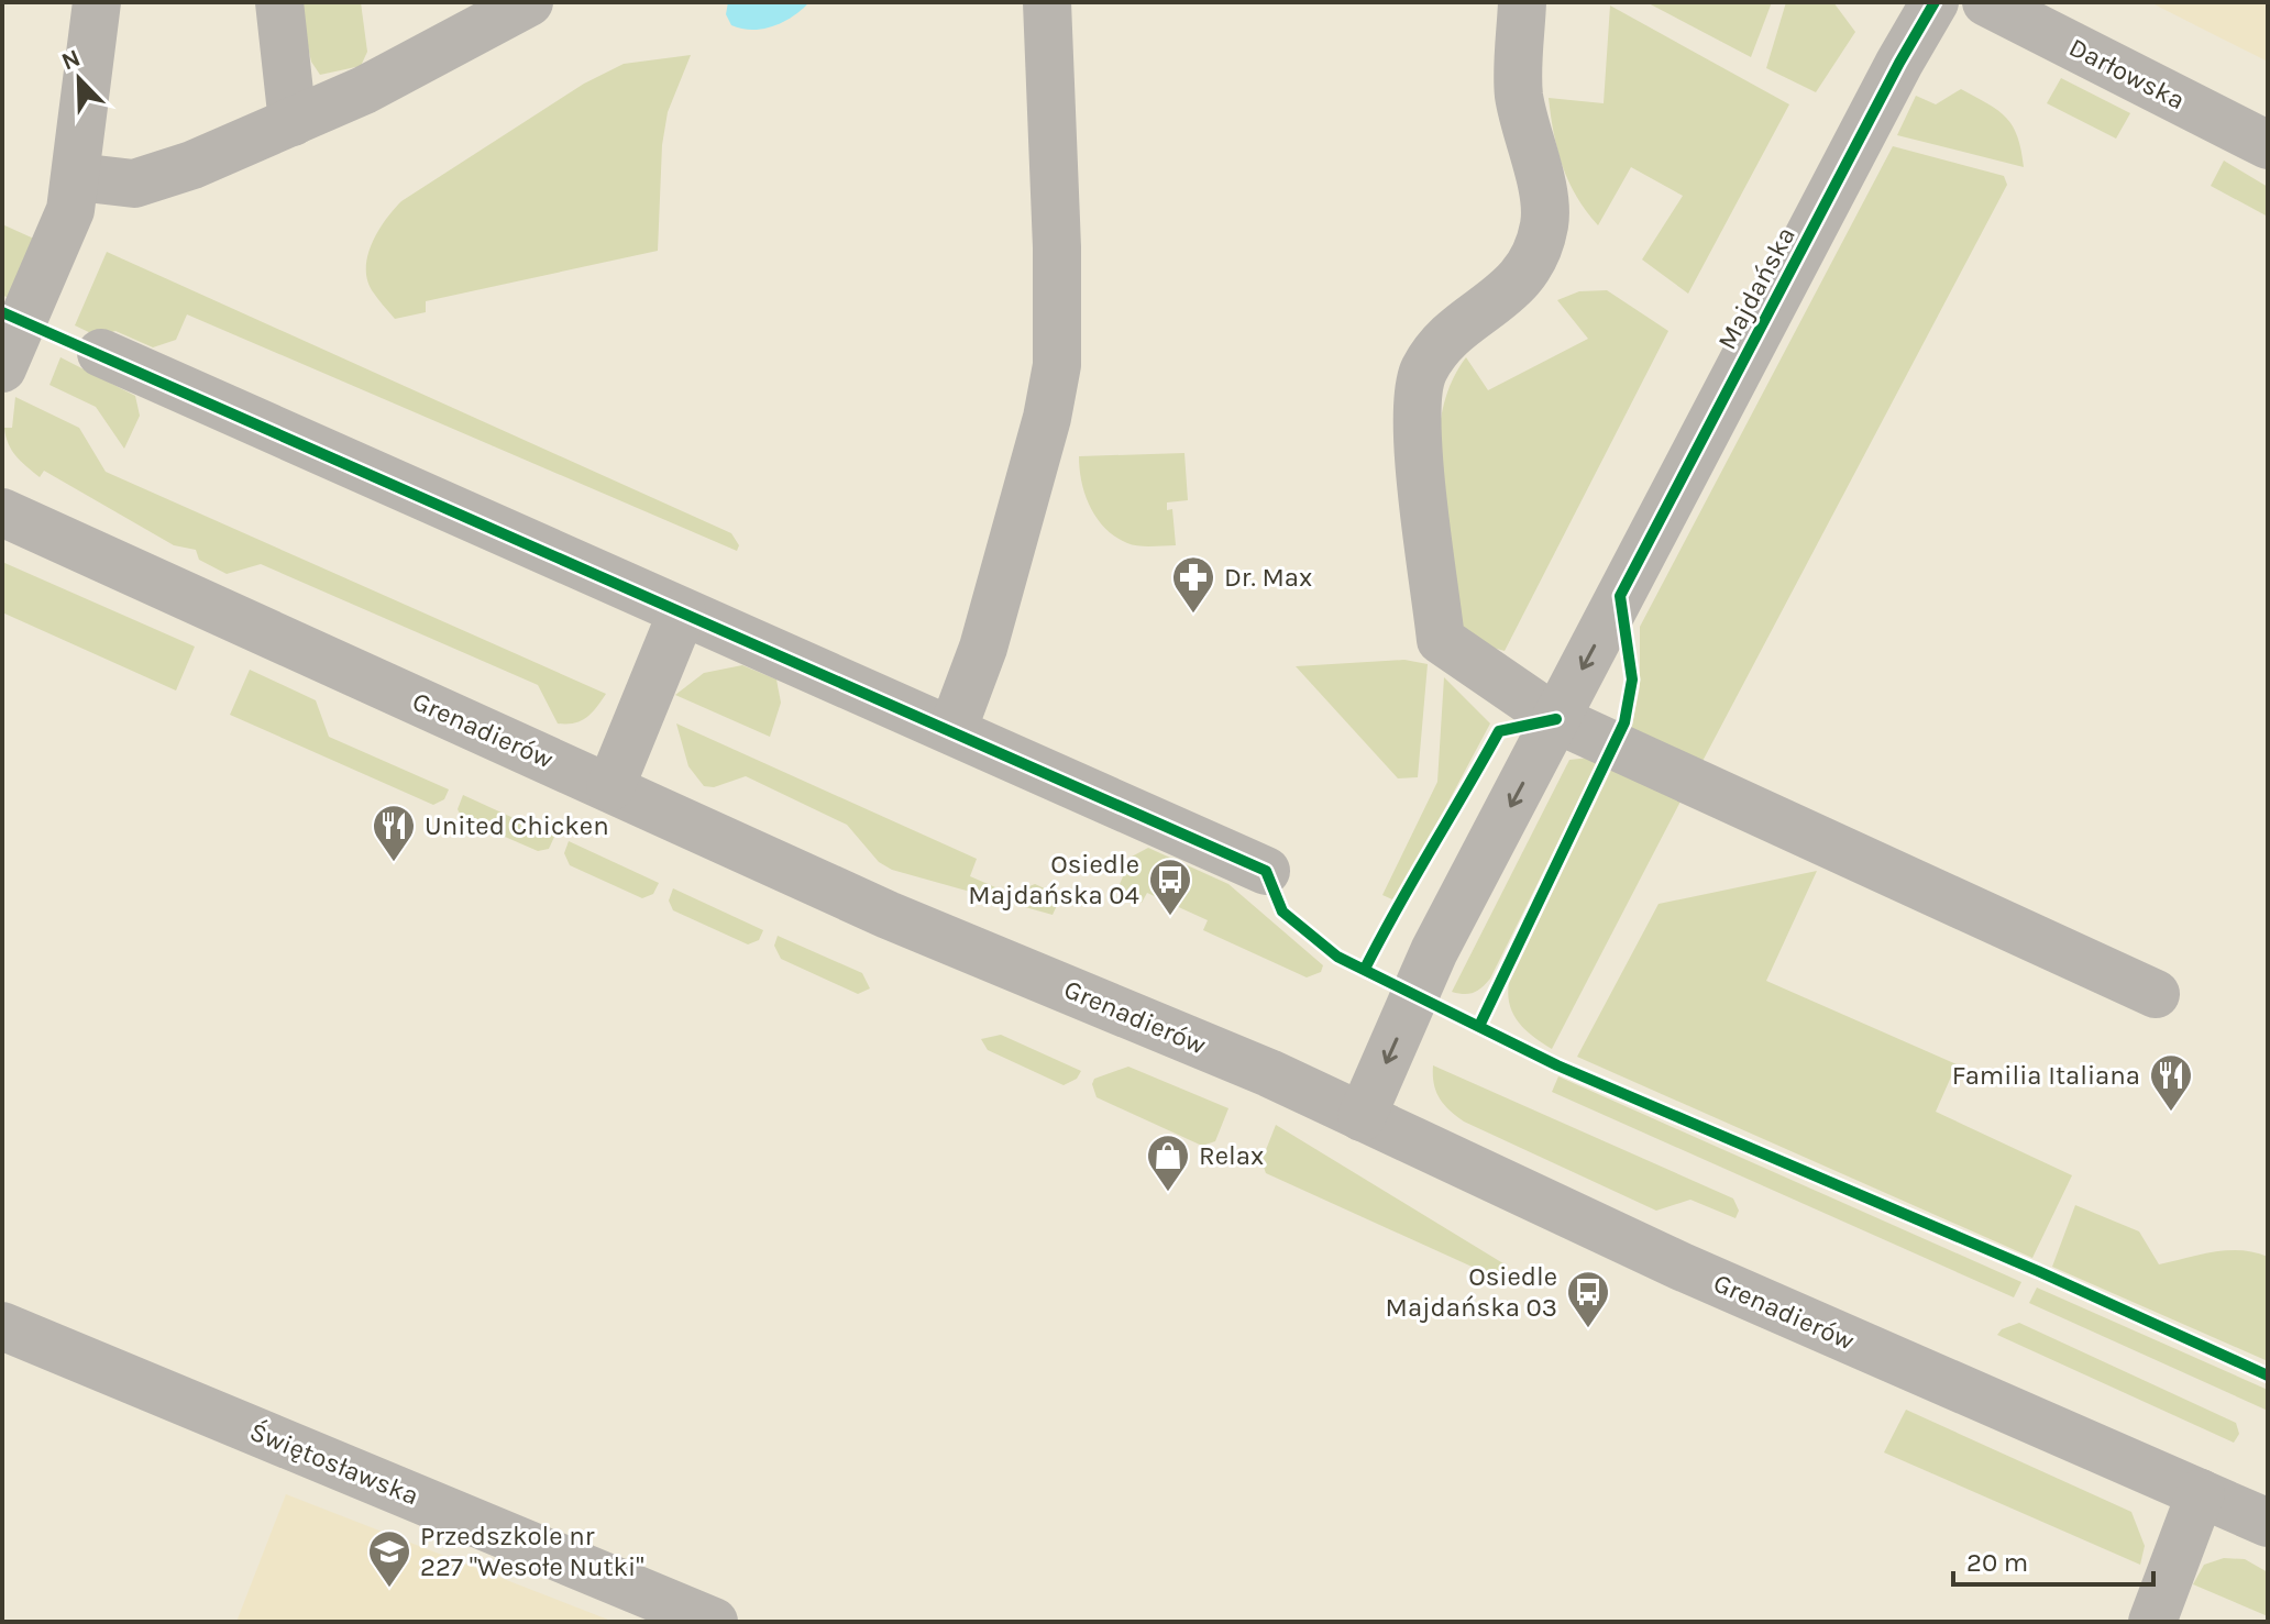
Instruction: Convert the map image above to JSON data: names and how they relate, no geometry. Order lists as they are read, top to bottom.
{
  "streets": {
    "street": [
      "Darłowska",
      "Majdańska",
      "Grenadierów",
      "Świętosławska"
    ]
  },
  "crossings": [
    ["Majdańska", "Grenadierów"]
  ],
  "one_way": ["Majdańska"],
  "places": {
    "pharmacy": ["Dr. Max"],
    "restaurant": ["United Chicken", "Familia Italiana"],
    "bus stop": ["Osiedle Majdańska 04", "Osiedle Majdańska 03"],
    "shop": ["Relax"],
    "school or university": ["Przedszkole nr 227 \"Wesołe Nutki\""]
  },
  "scale_bar": "20 m",
  "north": "top left"
}
